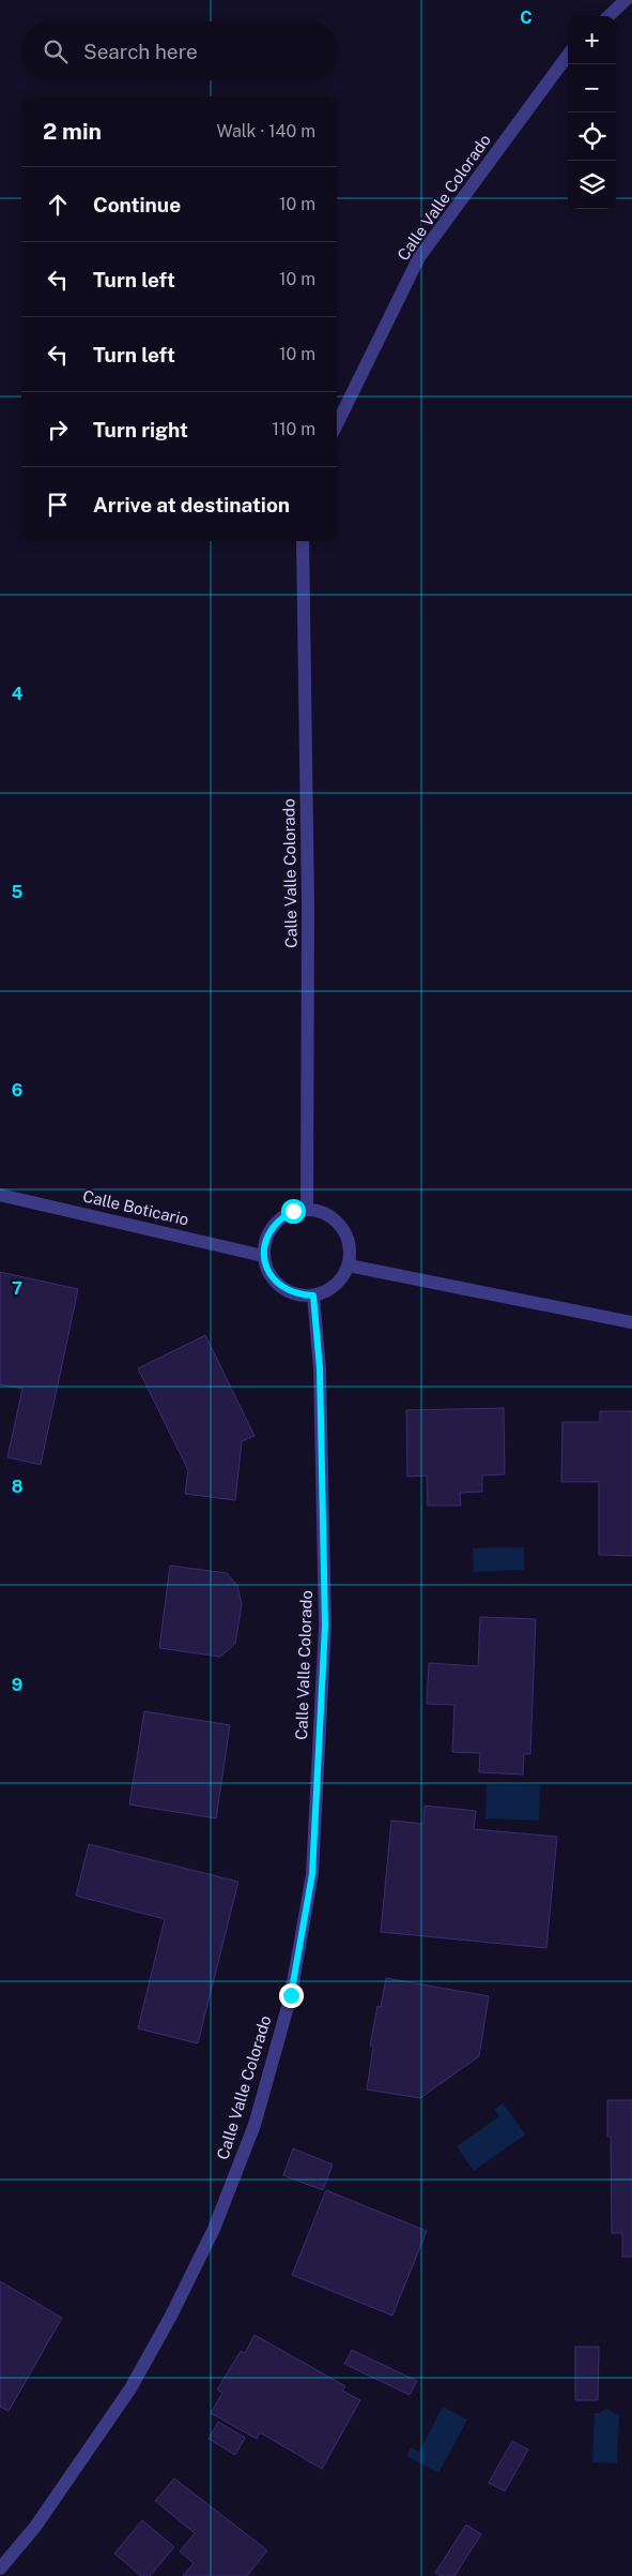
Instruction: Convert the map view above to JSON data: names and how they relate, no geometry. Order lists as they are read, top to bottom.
{
  "streets": {
    "street": ["Calle Valle Colorado", "Calle Boticario"]
  },
  "crossings": [
    ["Calle Valle Colorado", "Calle Boticario"]
  ],
  "page": {
    "map_buttons": ["+", "−"],
    "search": "Search here",
    "heading": ["2 min", "Walk · 140 m"],
    "list": [
      ["Continue", "10 m"],
      ["Turn left", "10 m"],
      ["Turn left", "10 m"],
      ["Turn right", "110 m"],
      "Arrive at destination"
    ]
  },
  "grid": {
    "columns": ["C"],
    "rows": [
      "4",
      "5",
      "6",
      "7",
      "8",
      "9"
    ]
  }
}
